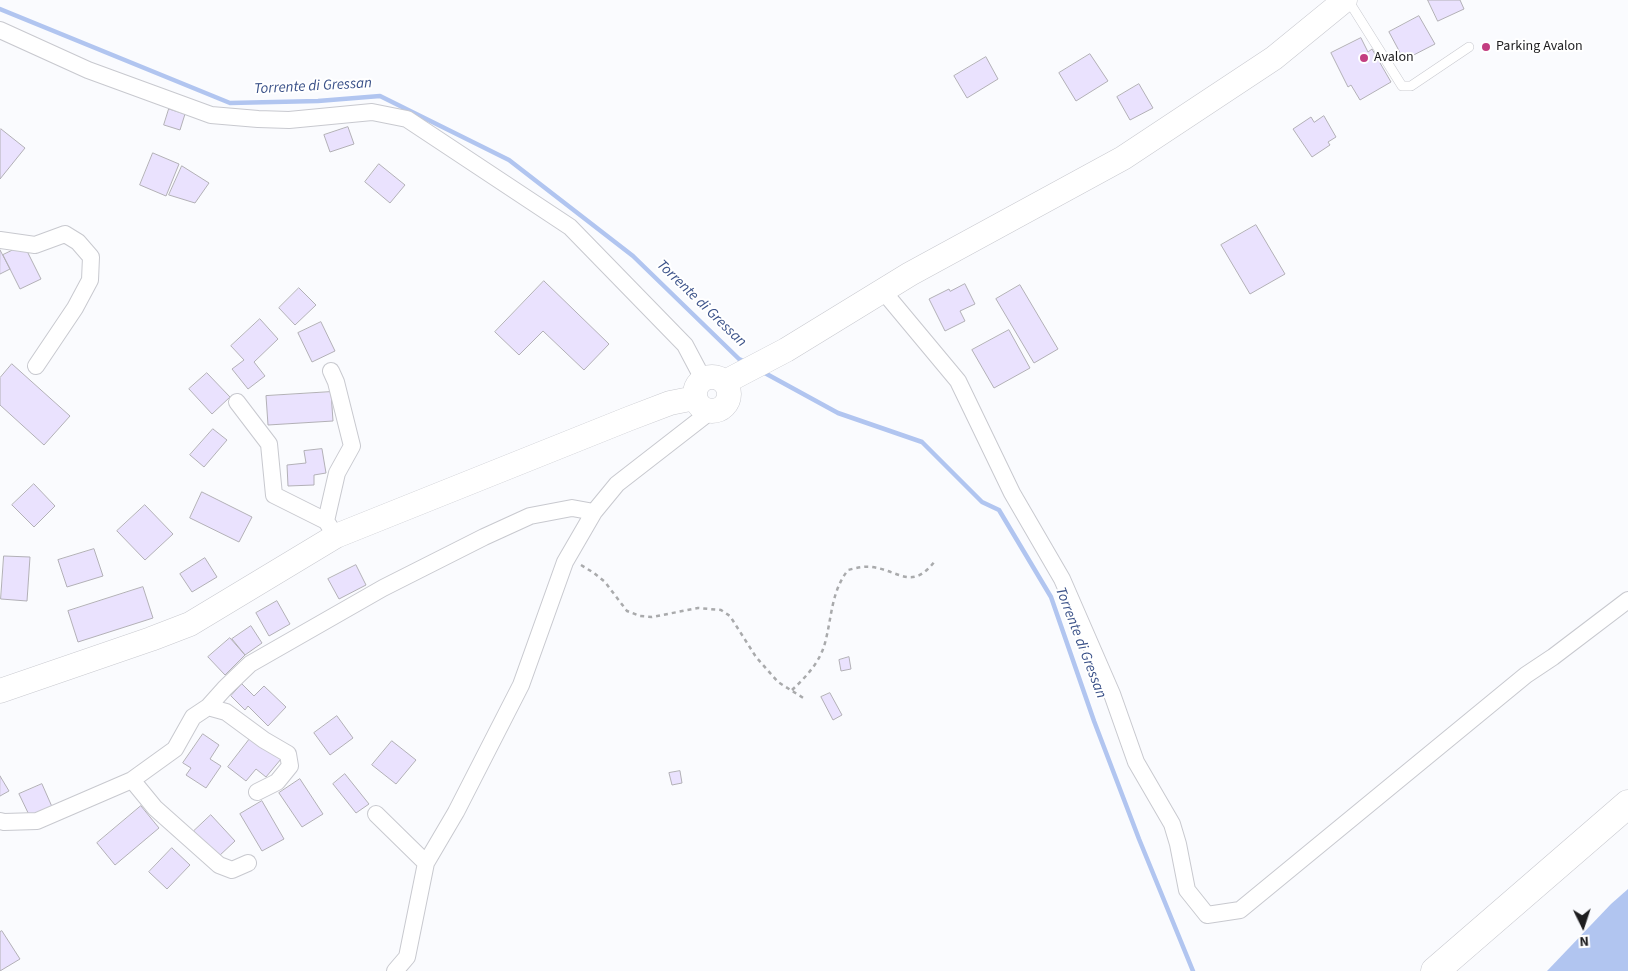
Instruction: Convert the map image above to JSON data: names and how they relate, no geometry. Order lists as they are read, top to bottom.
{
  "water": ["Torrente di Gressan"],
  "places": ["Parking Avalon", "Avalon"],
  "north": "bottom"
}
